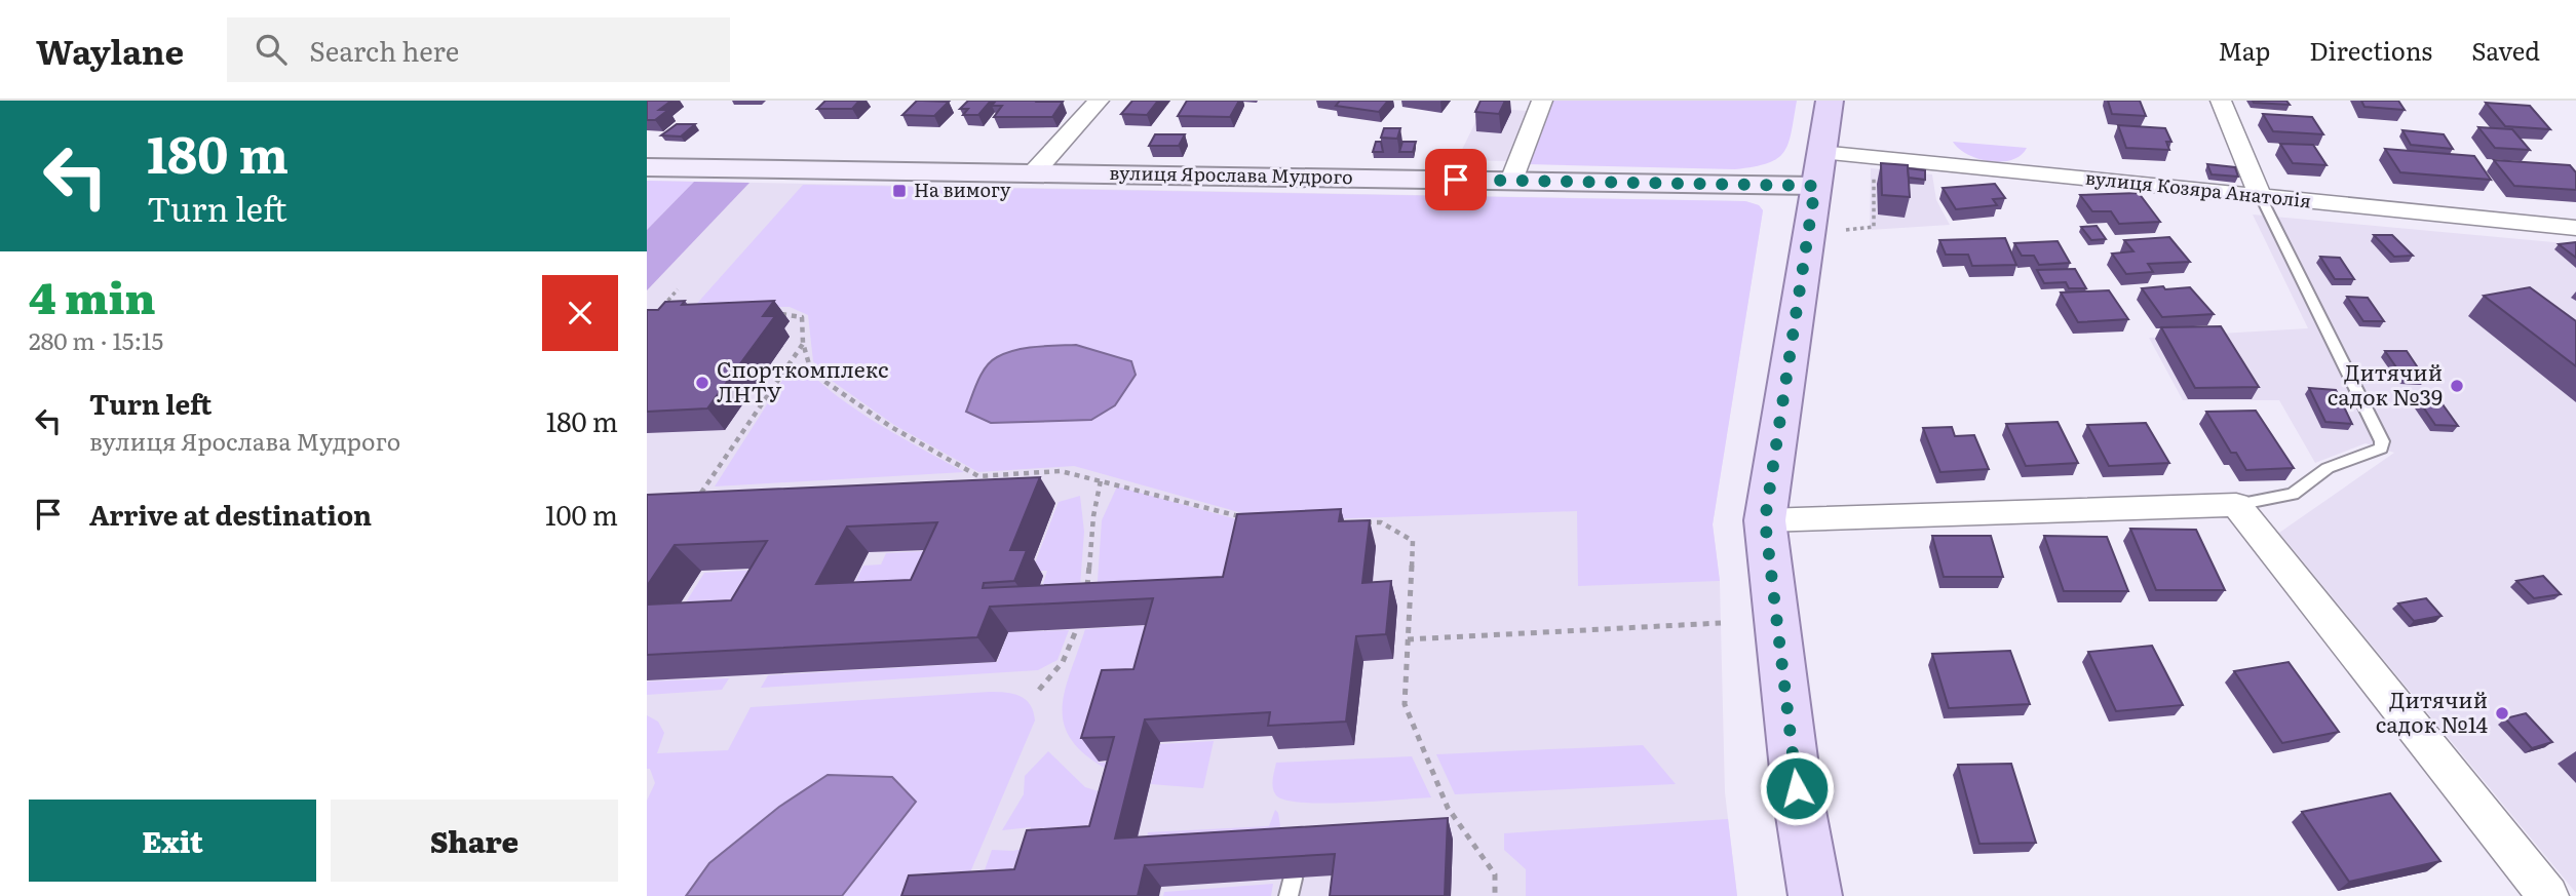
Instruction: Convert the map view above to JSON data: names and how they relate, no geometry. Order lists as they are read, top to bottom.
{
  "streets": {
    "main road": ["вулиця Ярослава Мудрого"],
    "street": ["вулиця Козяра Анатолія"]
  },
  "crossings": [
    ["вулиця Ярослава Мудрого", "вулиця Козяра Анатолія"]
  ],
  "places": {
    "transit": ["На вимогу"],
    "other": ["Спорткомплекс ЛНТУ", "Дитячий садок №39", "Дитячий садок №14"]
  },
  "page": {
    "header": "Waylane",
    "search": "Search here",
    "nav": ["Map", "Directions", "Saved"],
    "turn": ["180 m", "Turn left"],
    "heading": ["4 min", "280 m · 15:15"],
    "list": [
      {
        "name": "Turn left",
        "note": "вулиця Ярослава Мудрого",
        "value": "180 m"
      },
      {
        "name": "Arrive at destination",
        "value": "100 m"
      }
    ],
    "buttons": ["Exit", "Share"]
  }
}
